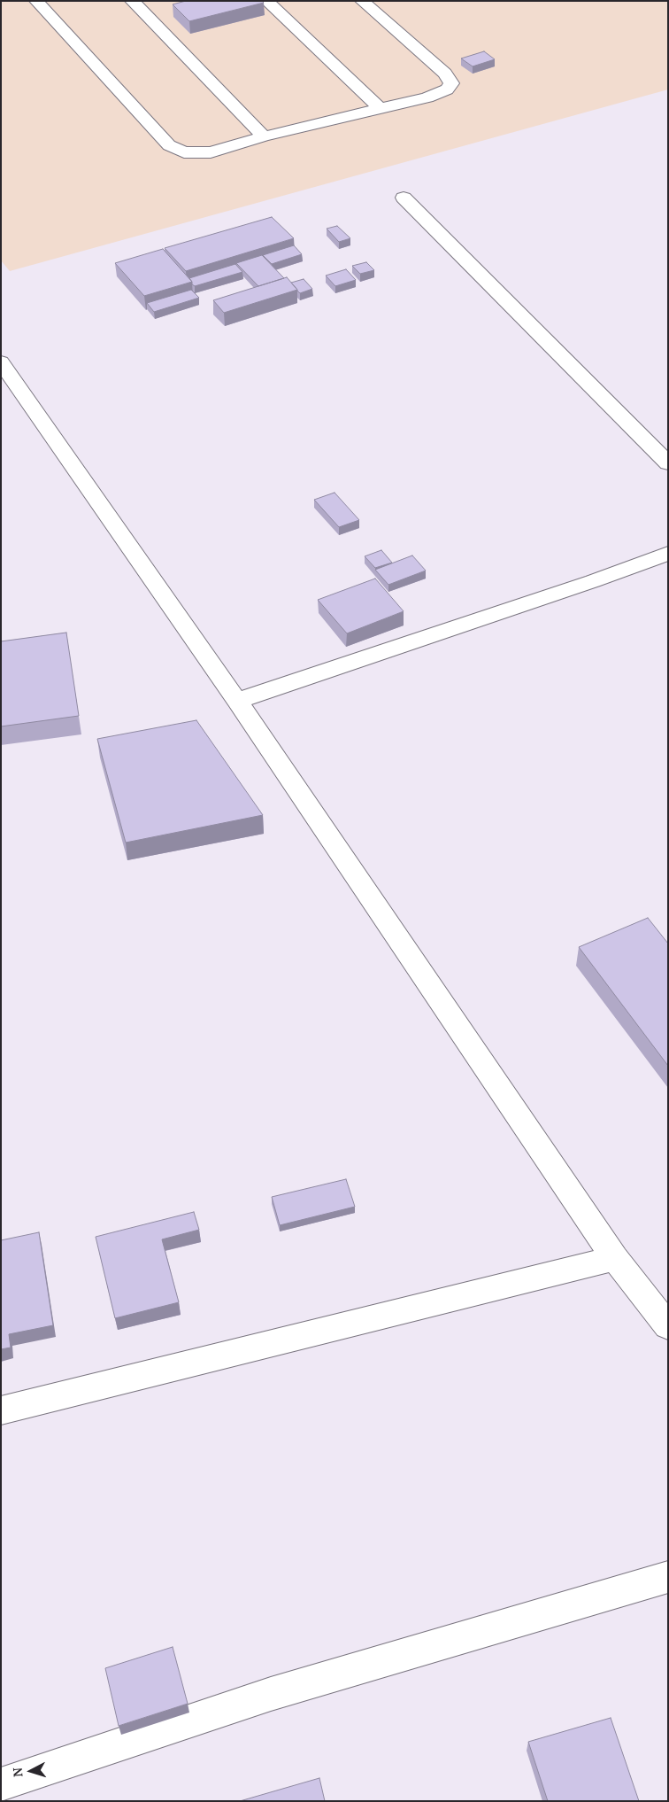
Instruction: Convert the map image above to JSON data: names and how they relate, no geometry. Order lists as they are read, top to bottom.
{
  "north": "left"
}
